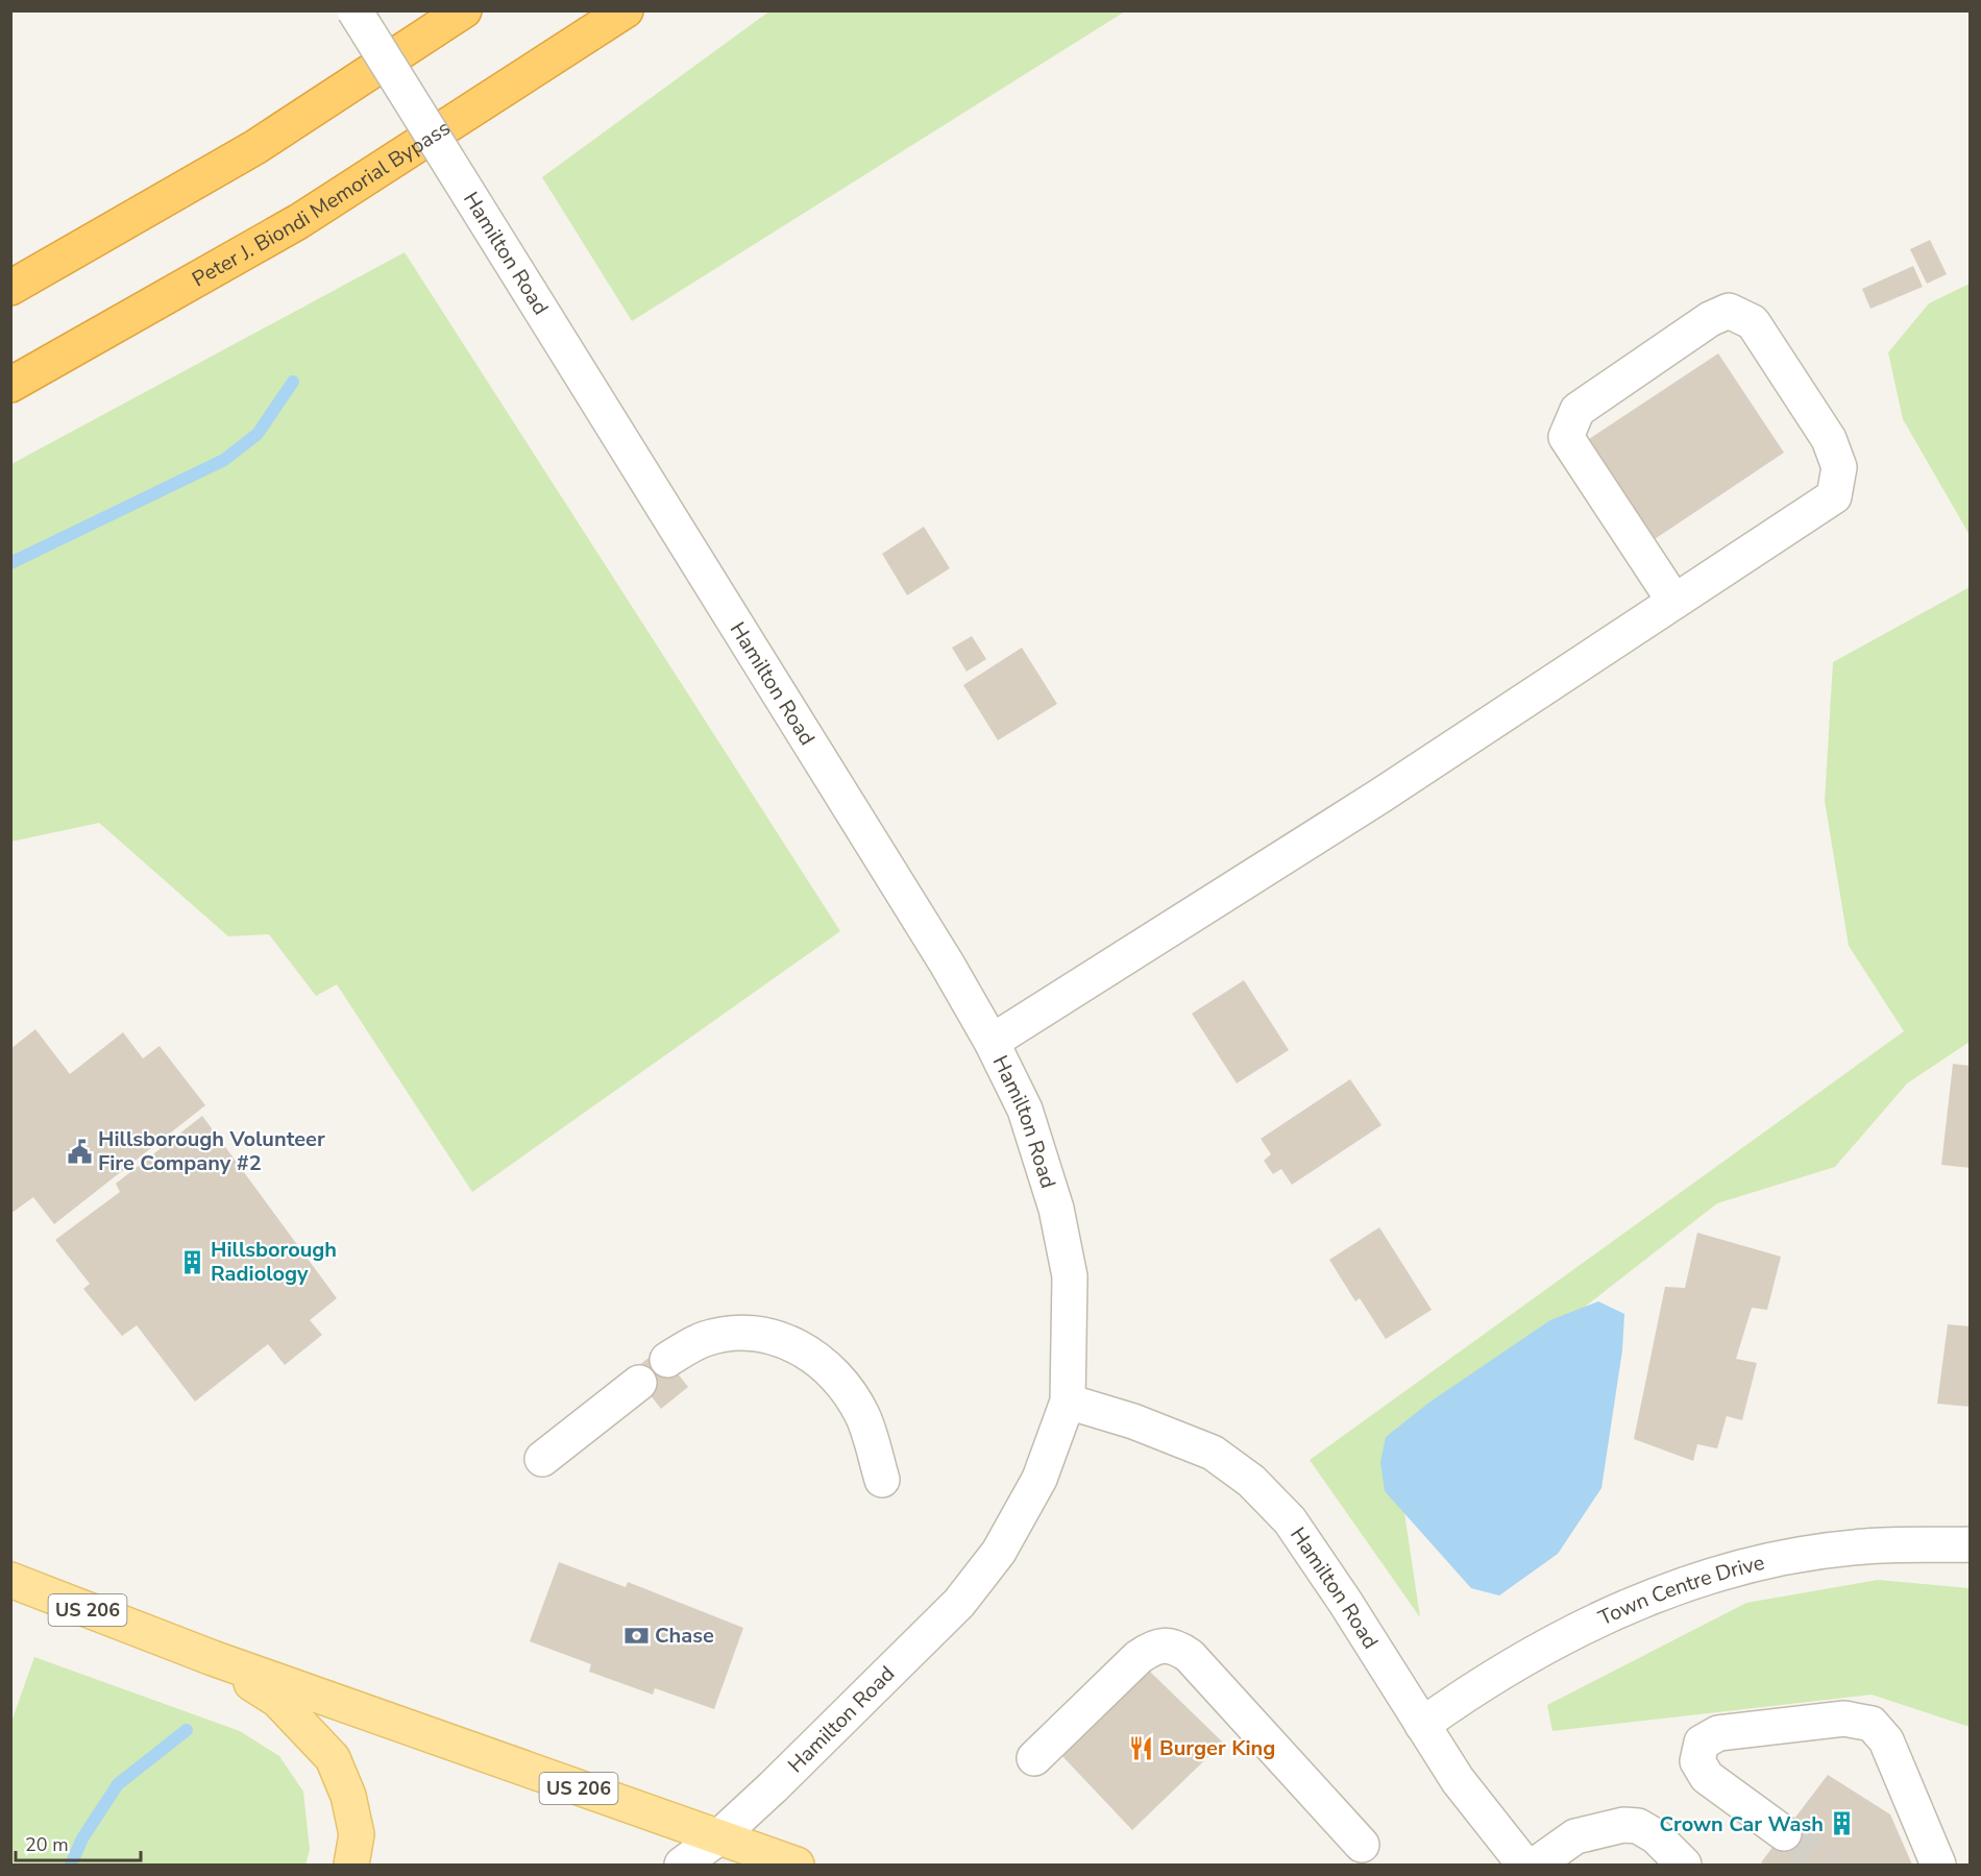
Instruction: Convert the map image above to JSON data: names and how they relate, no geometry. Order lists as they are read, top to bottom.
{
  "streets": {
    "highway": ["Peter J. Biondi Memorial Bypass"],
    "main road": ["US 206"],
    "street": ["Hamilton Road", "Town Centre Drive"]
  },
  "crossings": [
    ["Hamilton Road", "Town Centre Drive"],
    ["Hamilton Road", "US 206"]
  ],
  "places": {
    "public building": ["Hillsborough Volunteer Fire Company #2"],
    "building": ["Hillsborough Radiology", "Crown Car Wash"],
    "bank": ["Chase"],
    "restaurant": ["Burger King"]
  },
  "scale_bar": "20 m"
}
